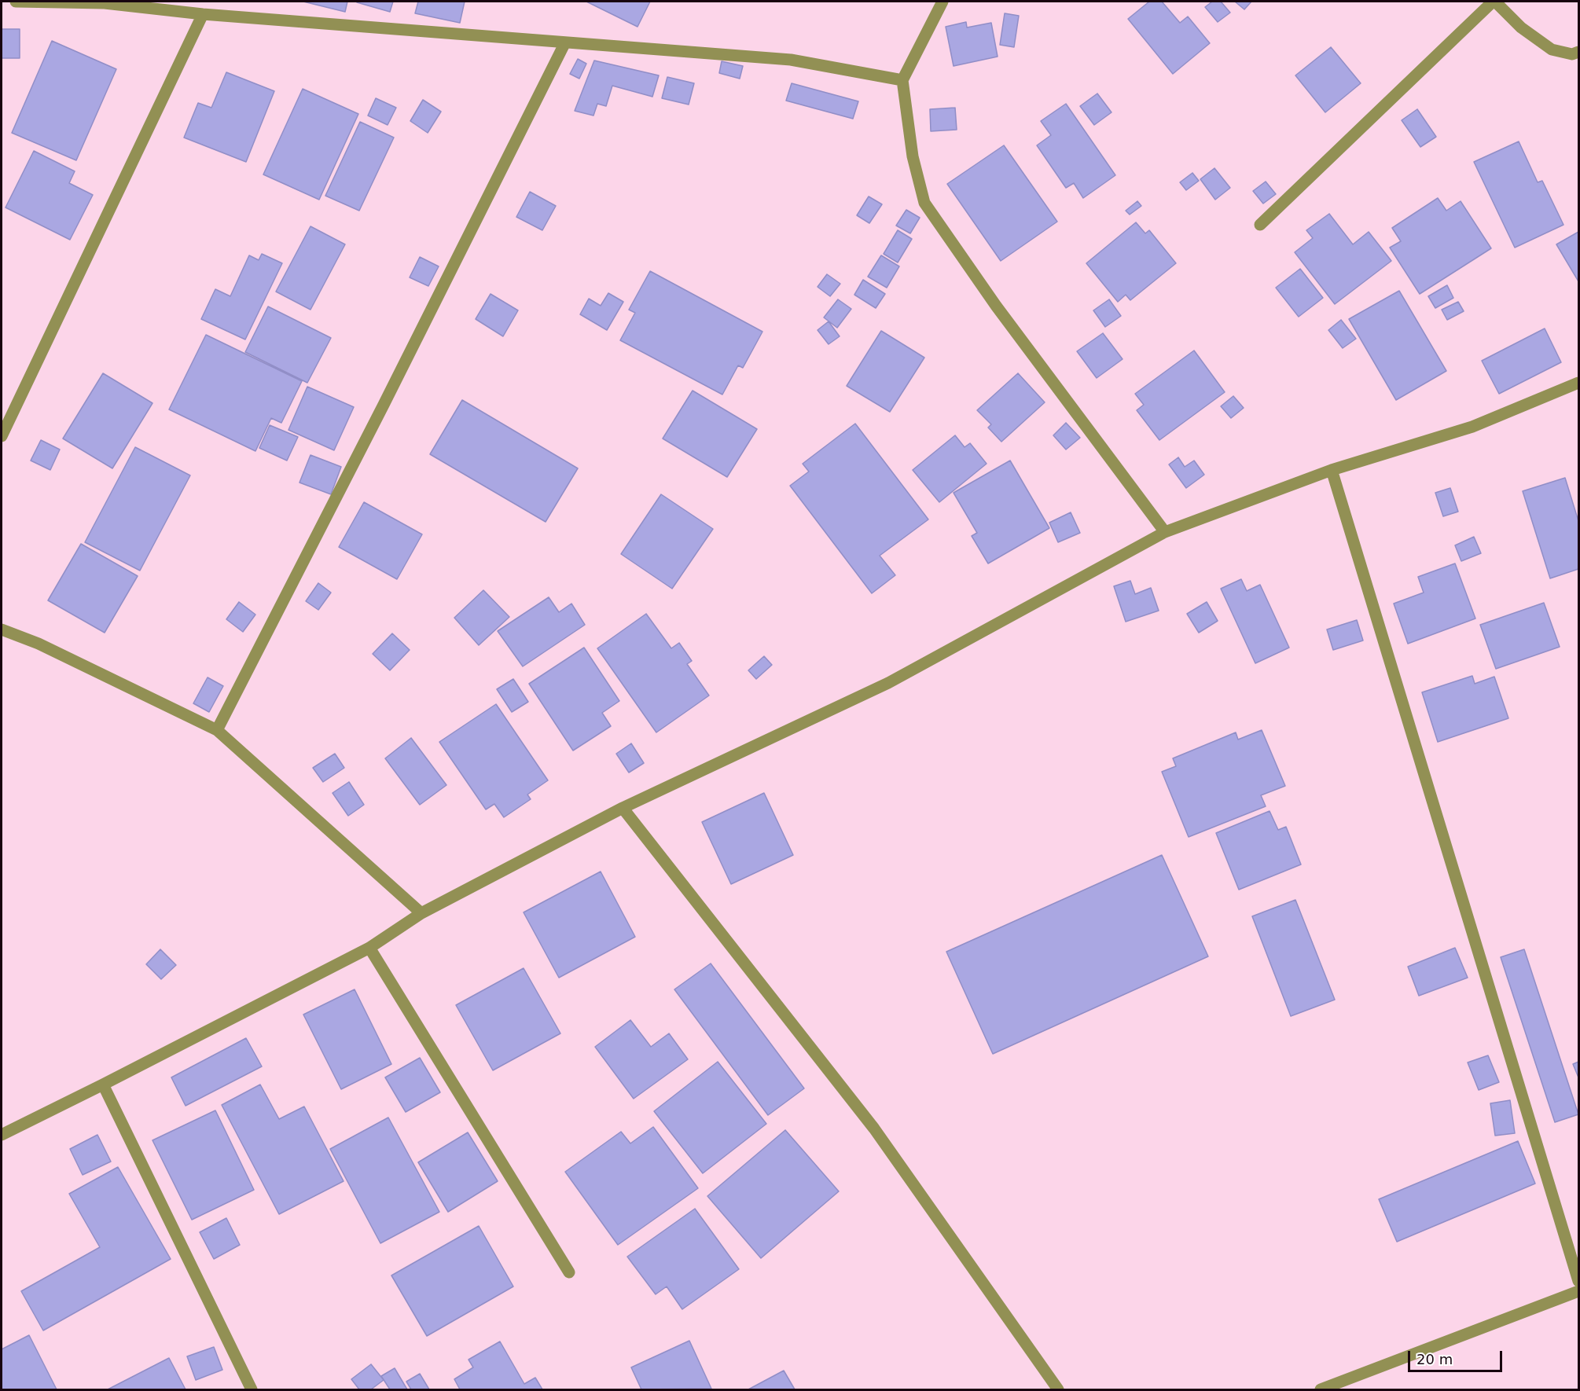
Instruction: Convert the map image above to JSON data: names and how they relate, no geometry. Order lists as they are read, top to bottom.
{
  "scale_bar": "20 m"
}
